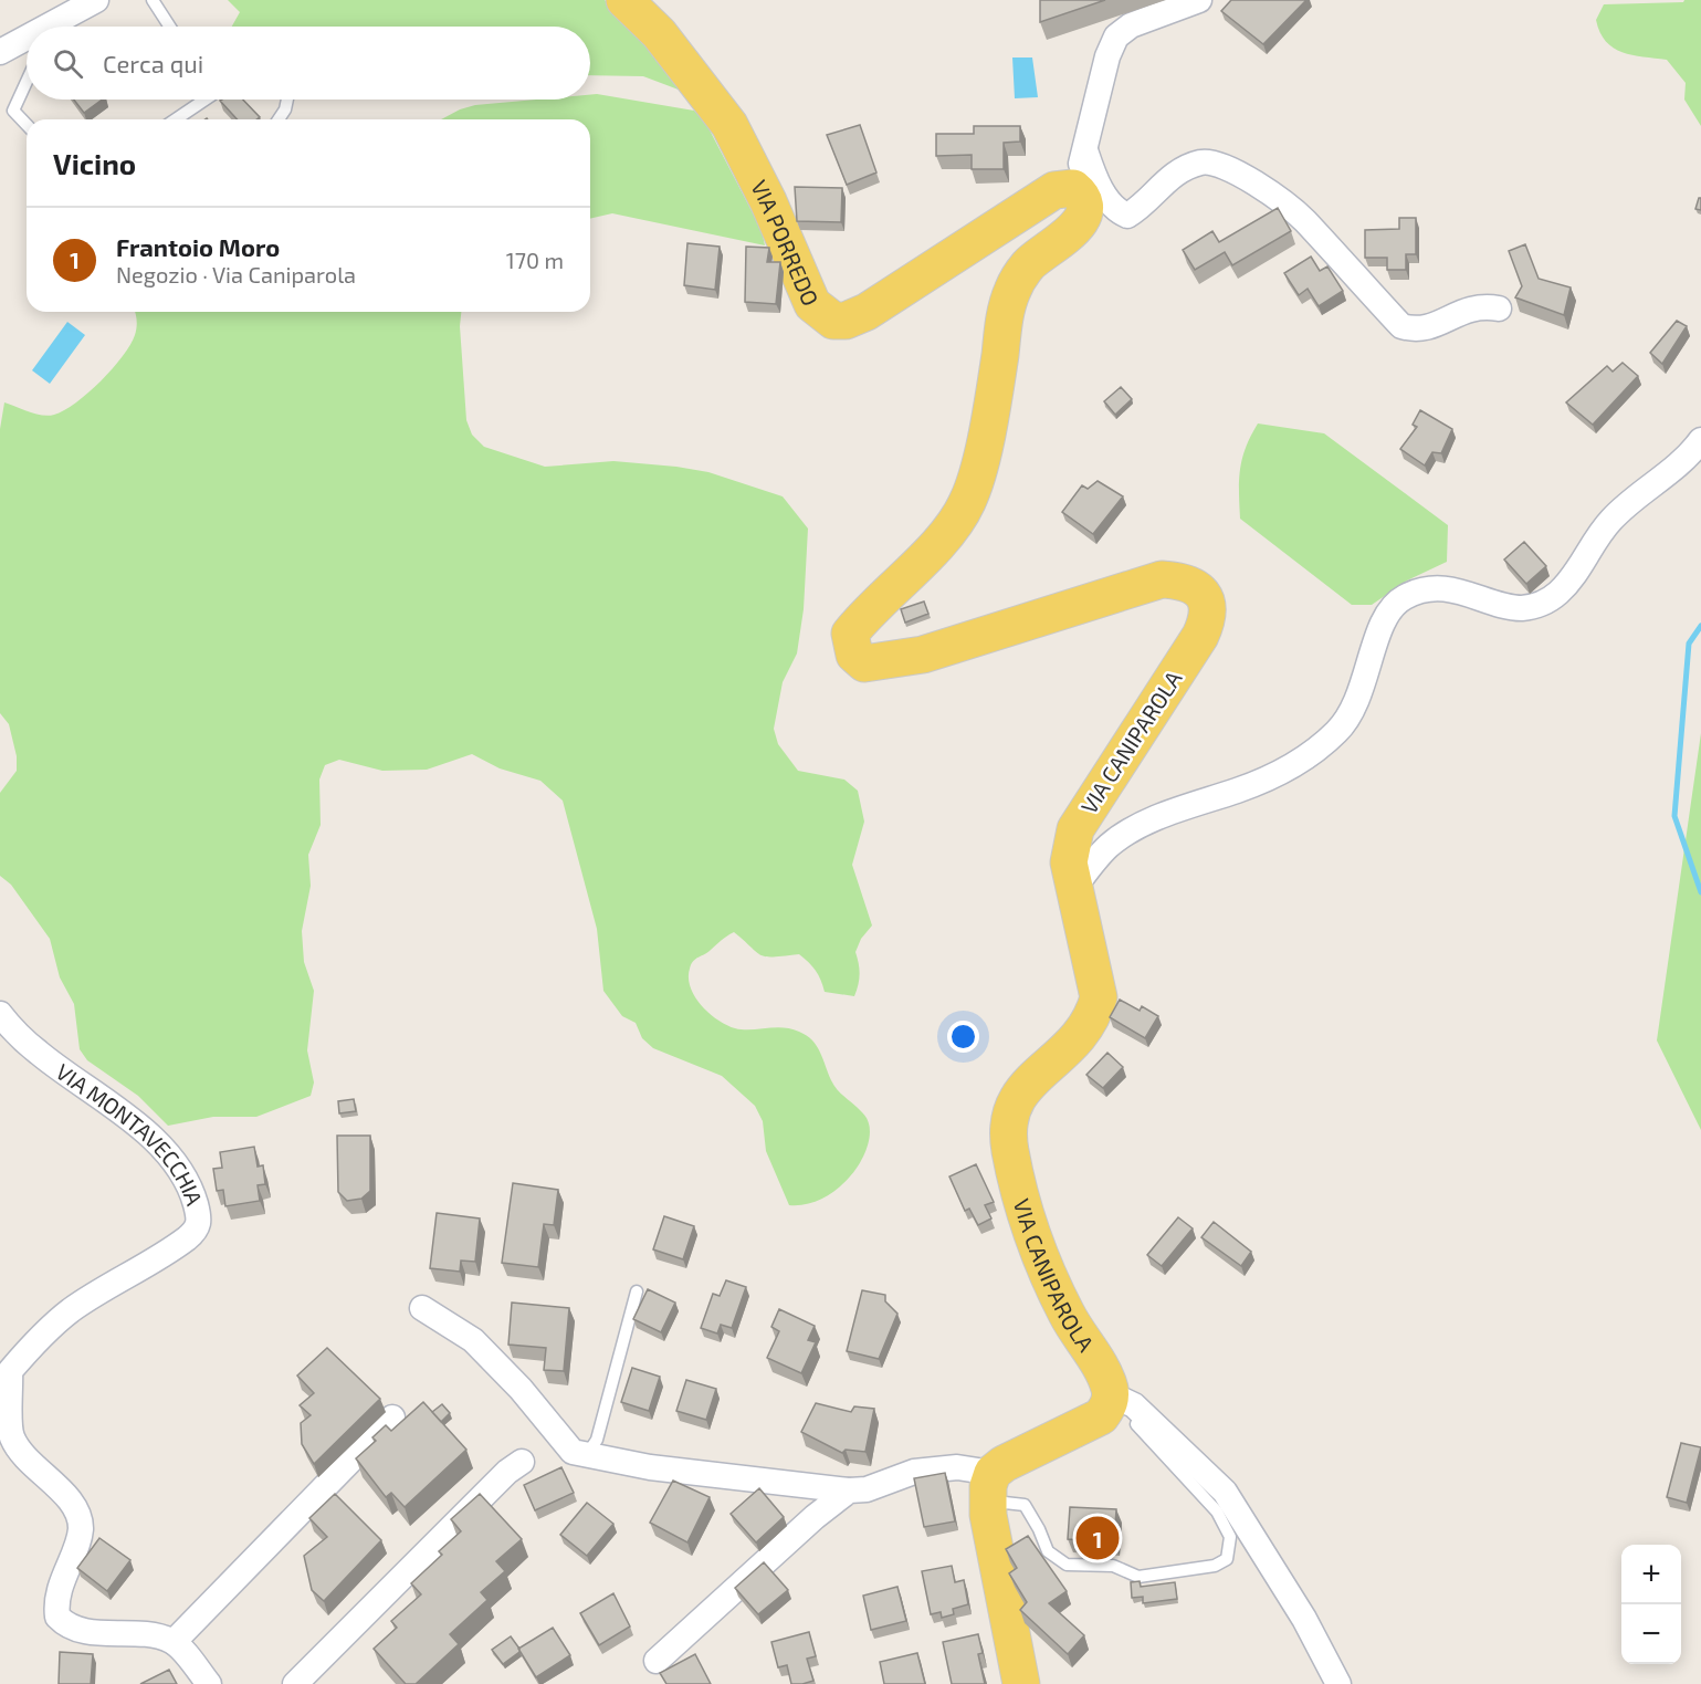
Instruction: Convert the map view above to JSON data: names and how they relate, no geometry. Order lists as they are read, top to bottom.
{
  "streets": {
    "main road": ["VIA PORREDO", "VIA CANIPAROLA"],
    "street": ["VIA MONTAVECCHIA"]
  },
  "crossings": [
    ["VIA PORREDO", "VIA CANIPAROLA"]
  ],
  "page": {
    "search": "Cerca qui",
    "heading": "Vicino",
    "list": [
      {
        "mark": "1",
        "name": "Frantoio Moro",
        "note": "Negozio · Via Caniparola",
        "value": "170 m"
      }
    ],
    "pins": "1",
    "map_buttons": ["+", "−"]
  }
}
